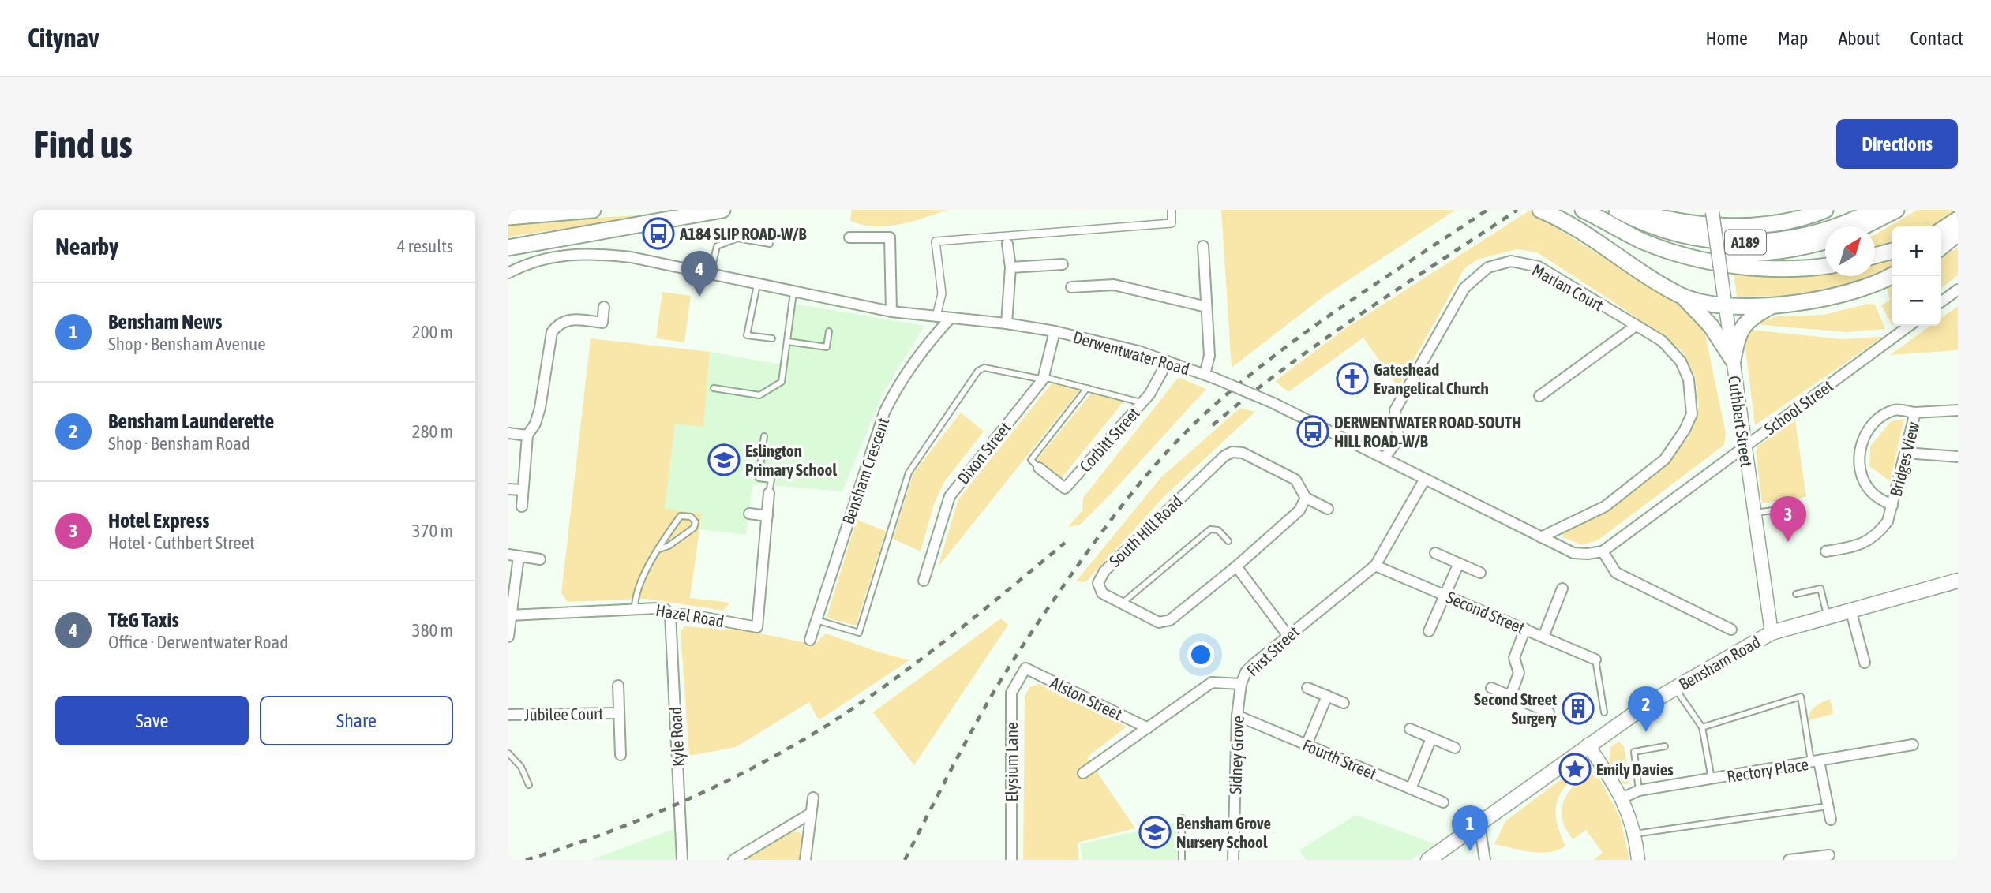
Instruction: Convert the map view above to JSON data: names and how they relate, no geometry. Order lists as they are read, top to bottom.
{
  "streets": {
    "main road": ["A189", "Bensham Road"],
    "street": [
      "Marian Court",
      "Derwentwater Road",
      "School Street",
      "Cuthbert Street",
      "Corbitt Street",
      "Dixon Street",
      "Bridges View",
      "Bensham Crescent",
      "South Hill Road",
      "Second Street",
      "Hazel Road",
      "First Street",
      "Alston Street",
      "Jubilee Court",
      "Kyle Road",
      "Sidney Grove",
      "Fourth Street",
      "Elysium Lane",
      "Rectory Place"
    ]
  },
  "crossings": [
    ["Marian Court", "Derwentwater Road"],
    ["Derwentwater Road", "School Street"],
    ["Derwentwater Road", "Corbitt Street"],
    ["Derwentwater Road", "Dixon Street"],
    ["Derwentwater Road", "Bensham Crescent"],
    ["Derwentwater Road", "First Street"],
    ["School Street", "Cuthbert Street"],
    ["Cuthbert Street", "Bensham Road"],
    ["Second Street", "First Street"],
    ["Hazel Road", "Kyle Road"],
    ["First Street", "Alston Street"],
    ["First Street", "Sidney Grove"],
    ["Alston Street", "Elysium Lane"],
    ["Sidney Grove", "Fourth Street"]
  ],
  "places": {
    "bus stop": ["A184 SLIP ROAD-W/B", "DERWENTWATER ROAD-SOUTH HILL ROAD-W/B"],
    "church": ["Gateshead Evangelical Church"],
    "school or university": ["Eslington Primary School", "Bensham Grove Nursery School"],
    "building": ["Second Street Surgery"],
    "place": ["Emily Davies"]
  },
  "north": "top right",
  "page": {
    "header": "Citynav",
    "nav": [
      "Home",
      "Map",
      "About",
      "Contact"
    ],
    "buttons": [
      "Directions",
      ["Save", "Share"]
    ],
    "title": "Find us",
    "heading": ["Nearby", "4 results"],
    "map_buttons": ["+", "−"],
    "pins": [
      "4",
      "3",
      "2",
      "1"
    ],
    "list": [
      {
        "mark": "1",
        "name": "Bensham News",
        "note": "Shop · Bensham Avenue",
        "value": "200 m"
      },
      {
        "mark": "2",
        "name": "Bensham Launderette",
        "note": "Shop · Bensham Road",
        "value": "280 m"
      },
      {
        "mark": "3",
        "name": "Hotel Express",
        "note": "Hotel · Cuthbert Street",
        "value": "370 m"
      },
      {
        "mark": "4",
        "name": "T&G Taxis",
        "note": "Office · Derwentwater Road",
        "value": "380 m"
      }
    ]
  }
}
